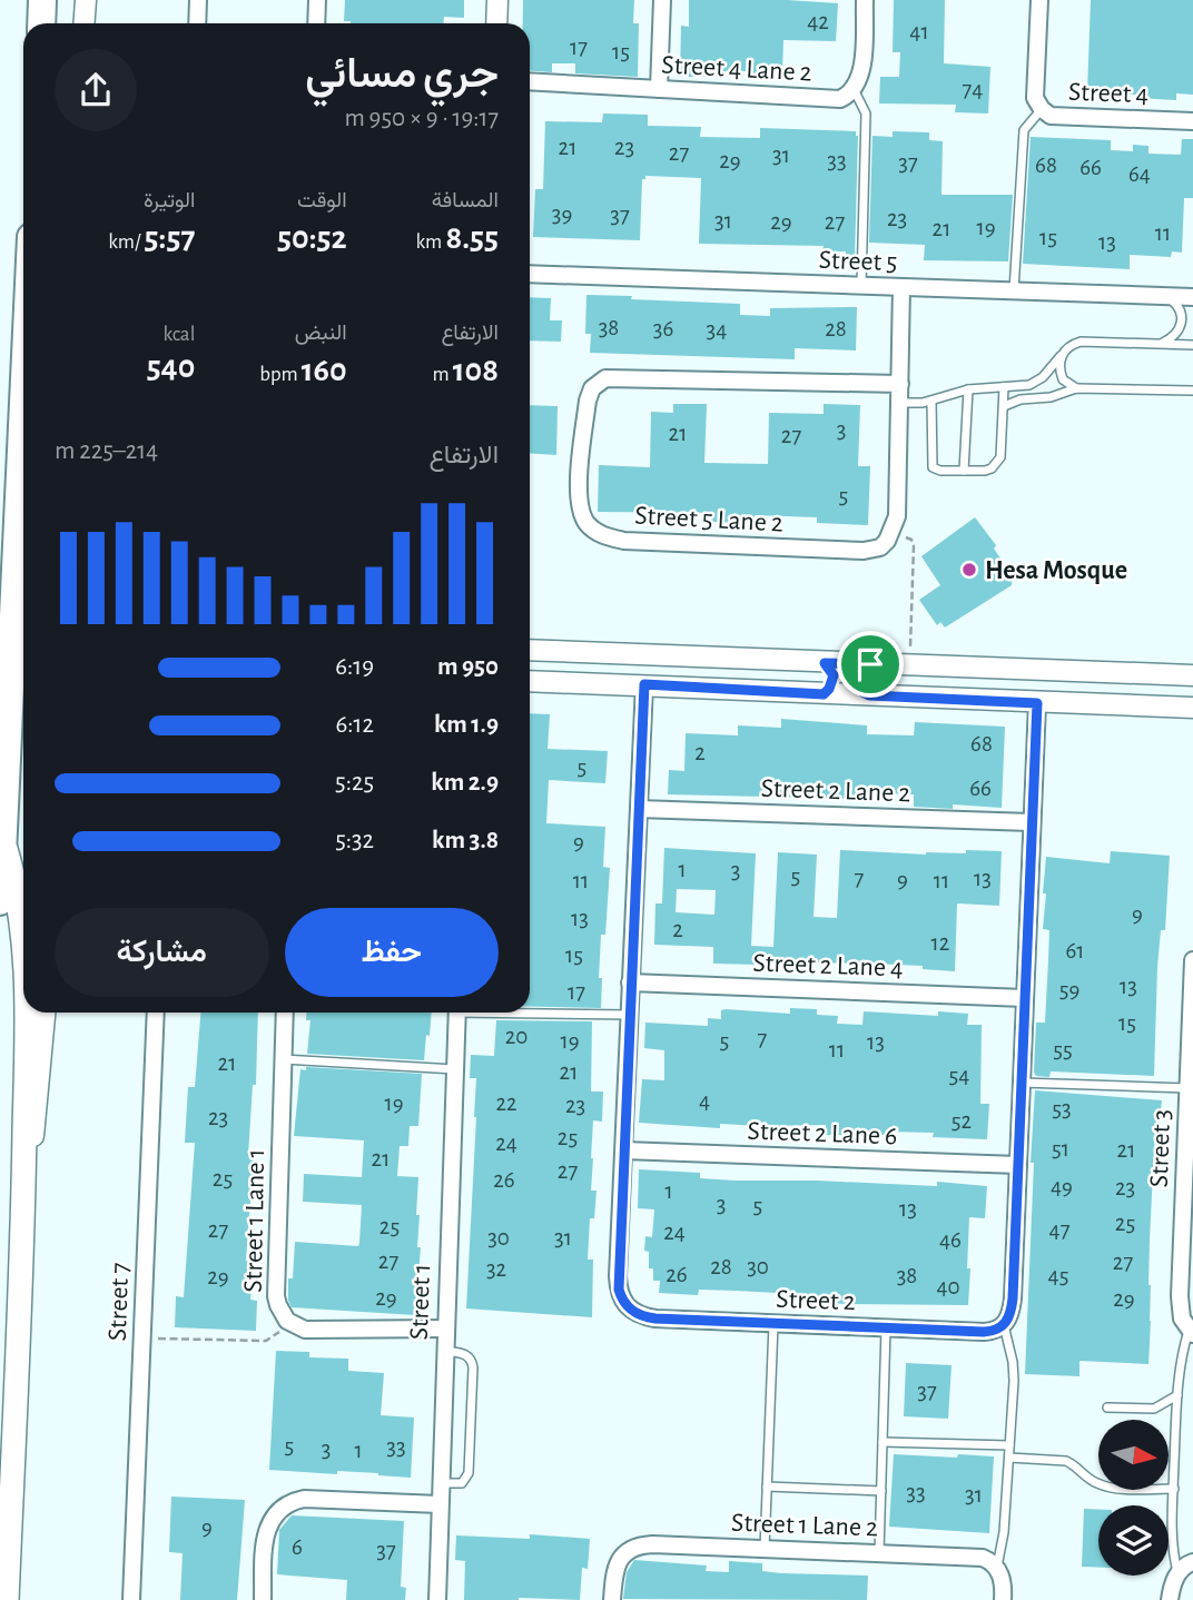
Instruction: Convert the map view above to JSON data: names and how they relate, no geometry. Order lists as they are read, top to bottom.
{
  "streets": {
    "street": [
      "Street 4 Lane 2",
      "Street 4",
      "Street 5",
      "Street 5 Lane 2",
      "Street 2 Lane 2",
      "Street 2 Lane 4",
      "Street 2 Lane 6",
      "Street 3",
      "Street 1 Lane 1",
      "Street 2",
      "Street 7",
      "Street 1",
      "Street 1 Lane 2"
    ]
  },
  "crossings": [
    ["Street 2 Lane 2", "Street 2"],
    ["Street 2 Lane 4", "Street 2"],
    ["Street 2 Lane 6", "Street 2"],
    ["Street 1 Lane 1", "Street 1"]
  ],
  "places": ["Hesa Mosque"],
  "house_numbers": [
    "42",
    "41",
    "17",
    "15",
    "74",
    "21",
    "23",
    "27",
    "31",
    "29",
    "33",
    "37",
    "68",
    "66",
    "64",
    "39",
    "37",
    "23",
    "31",
    "29",
    "27",
    "19",
    "21",
    "11",
    "15",
    "13",
    "38",
    "36",
    "28",
    "34",
    "3",
    "21",
    "27",
    "5",
    "68",
    "2",
    "5",
    "66",
    "9",
    "1",
    "3",
    "5",
    "7",
    "13",
    "9",
    "11",
    "11",
    "9",
    "13",
    "2",
    "12",
    "61",
    "15",
    "13",
    "59",
    "17",
    "15",
    "20",
    "7",
    "19",
    "5",
    "13",
    "11",
    "55",
    "21",
    "21",
    "54",
    "4",
    "19",
    "22",
    "23",
    "53",
    "23",
    "52",
    "25",
    "24",
    "51",
    "21",
    "21",
    "27",
    "25",
    "26",
    "49",
    "23",
    "1",
    "3",
    "5",
    "13",
    "25",
    "25",
    "27",
    "47",
    "24",
    "30",
    "31",
    "46",
    "27",
    "27",
    "28",
    "30",
    "32",
    "26",
    "38",
    "45",
    "29",
    "40",
    "29",
    "29",
    "37",
    "5",
    "33",
    "3",
    "1",
    "33",
    "31",
    "9",
    "6",
    "37"
  ],
  "north": "right",
  "page": {
    "heading": ["جري مسائي", "19:17 · 9 × 950 m"],
    "stats": [
      ["المسافة", "8.55 km"],
      ["الوقت", "50:52"],
      ["الوتيرة", "5:57 /km"],
      ["الارتفاع", "108 m"],
      ["النبض", "160 bpm"],
      ["kcal", "540"]
    ],
    "chart": ["الارتفاع", "214–225 m"],
    "list": [
      {
        "name": "950 m",
        "note": "6:19"
      },
      {
        "name": "1.9 km",
        "note": "6:12"
      },
      {
        "name": "2.9 km",
        "note": "5:25"
      },
      {
        "name": "3.8 km",
        "note": "5:32"
      }
    ],
    "buttons": ["حفظ", "مشاركة"]
  }
}
